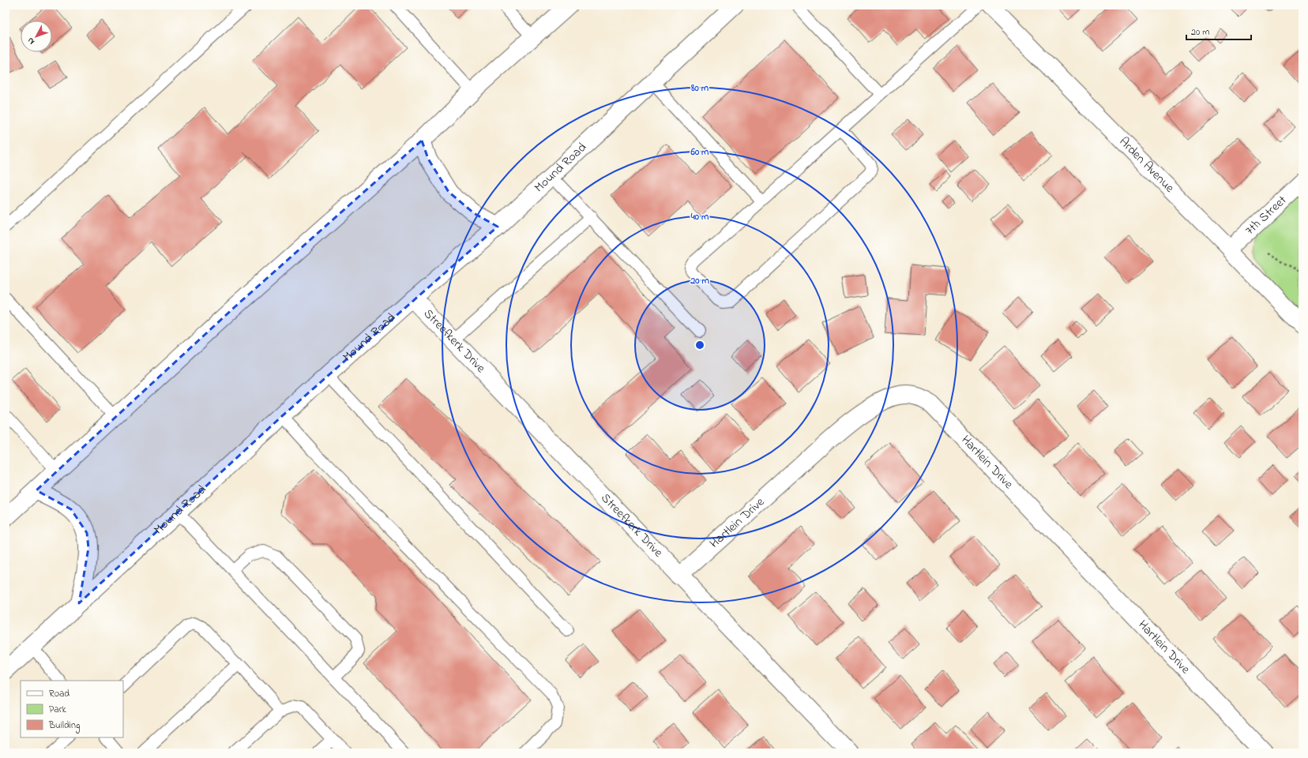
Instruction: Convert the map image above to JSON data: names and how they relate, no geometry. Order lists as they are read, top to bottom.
{
  "streets": {
    "main road": [
      "Arden Avenue",
      "Mound Road",
      "7th Street",
      "Streefkerk Drive",
      "Hartlein Drive"
    ]
  },
  "crossings": [
    ["Arden Avenue", "7th Street"],
    ["Mound Road", "Streefkerk Drive"],
    ["Streefkerk Drive", "Hartlein Drive"]
  ],
  "legend": ["Road", "Park", "Building"],
  "scale_bar": "20 m",
  "north": "bottom left",
  "rings": [
    "80 m",
    "60 m",
    "40 m",
    "20 m"
  ]
}
